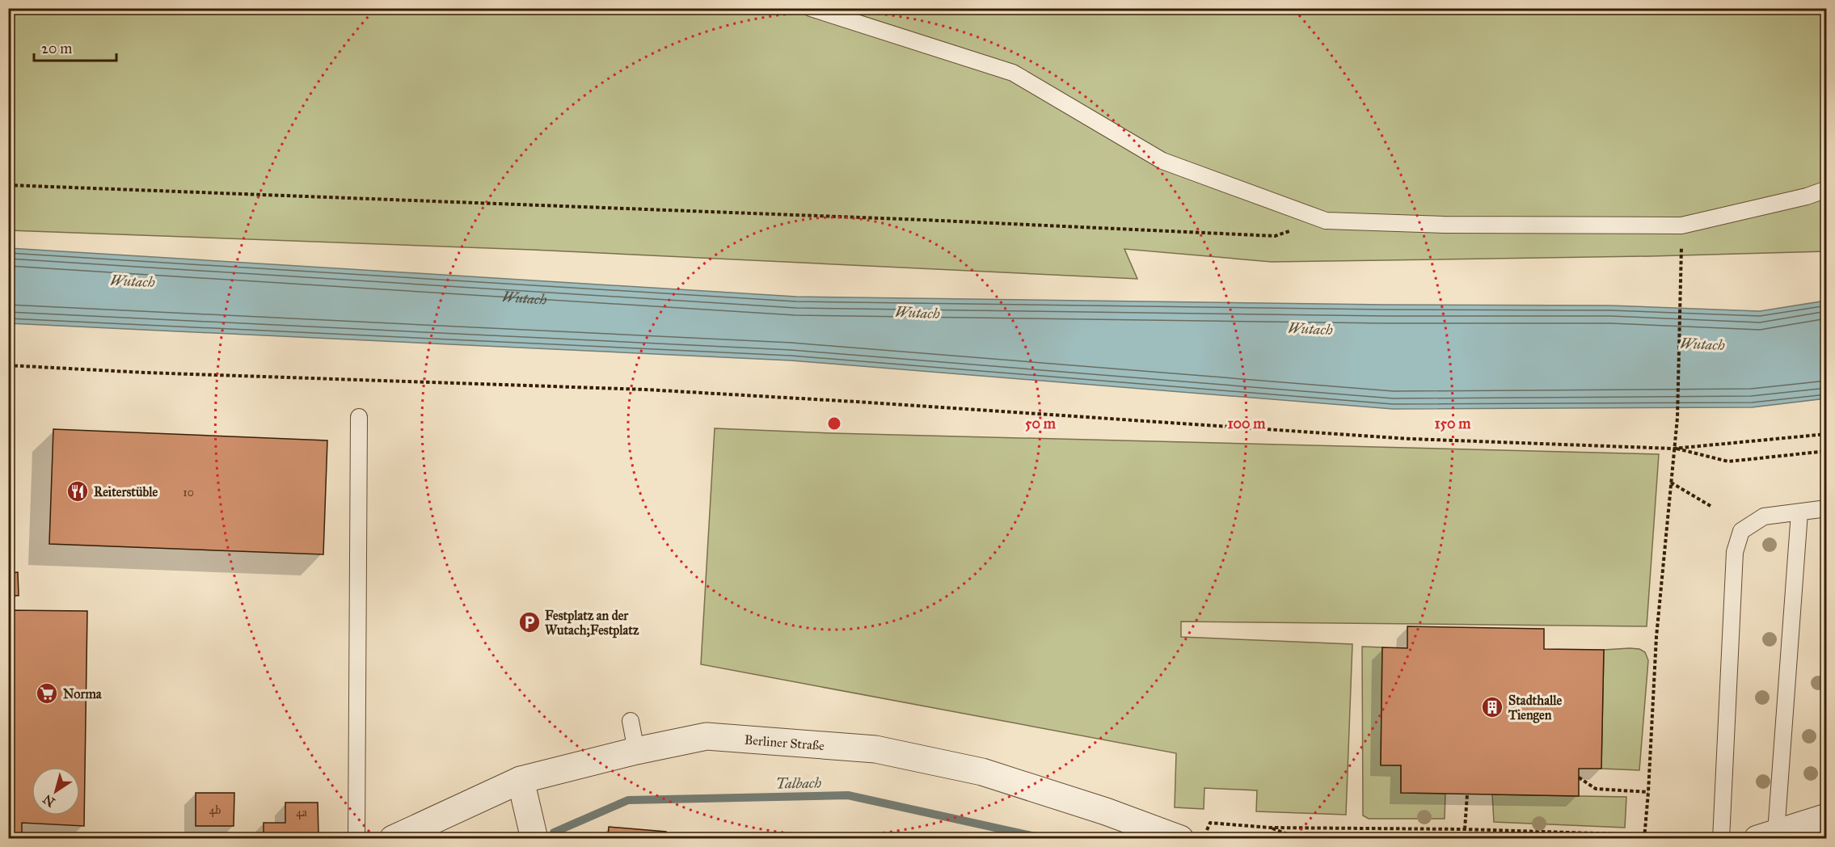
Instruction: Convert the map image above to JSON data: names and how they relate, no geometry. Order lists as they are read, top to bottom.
{
  "streets": {
    "street": ["Berliner Straße"]
  },
  "water": ["Wutach", "Talbach"],
  "places": {
    "restaurant": ["Reiterstüble"],
    "parking": ["Festplatz an der Wutach;Festplatz"],
    "supermarket": ["Norma"],
    "building": ["Stadthalle Tiengen"]
  },
  "house_numbers": ["10", "4b", "4a"],
  "scale_bar": "20 m",
  "north": "bottom left",
  "rings": ["50 m", "100 m", "150 m"]
}
